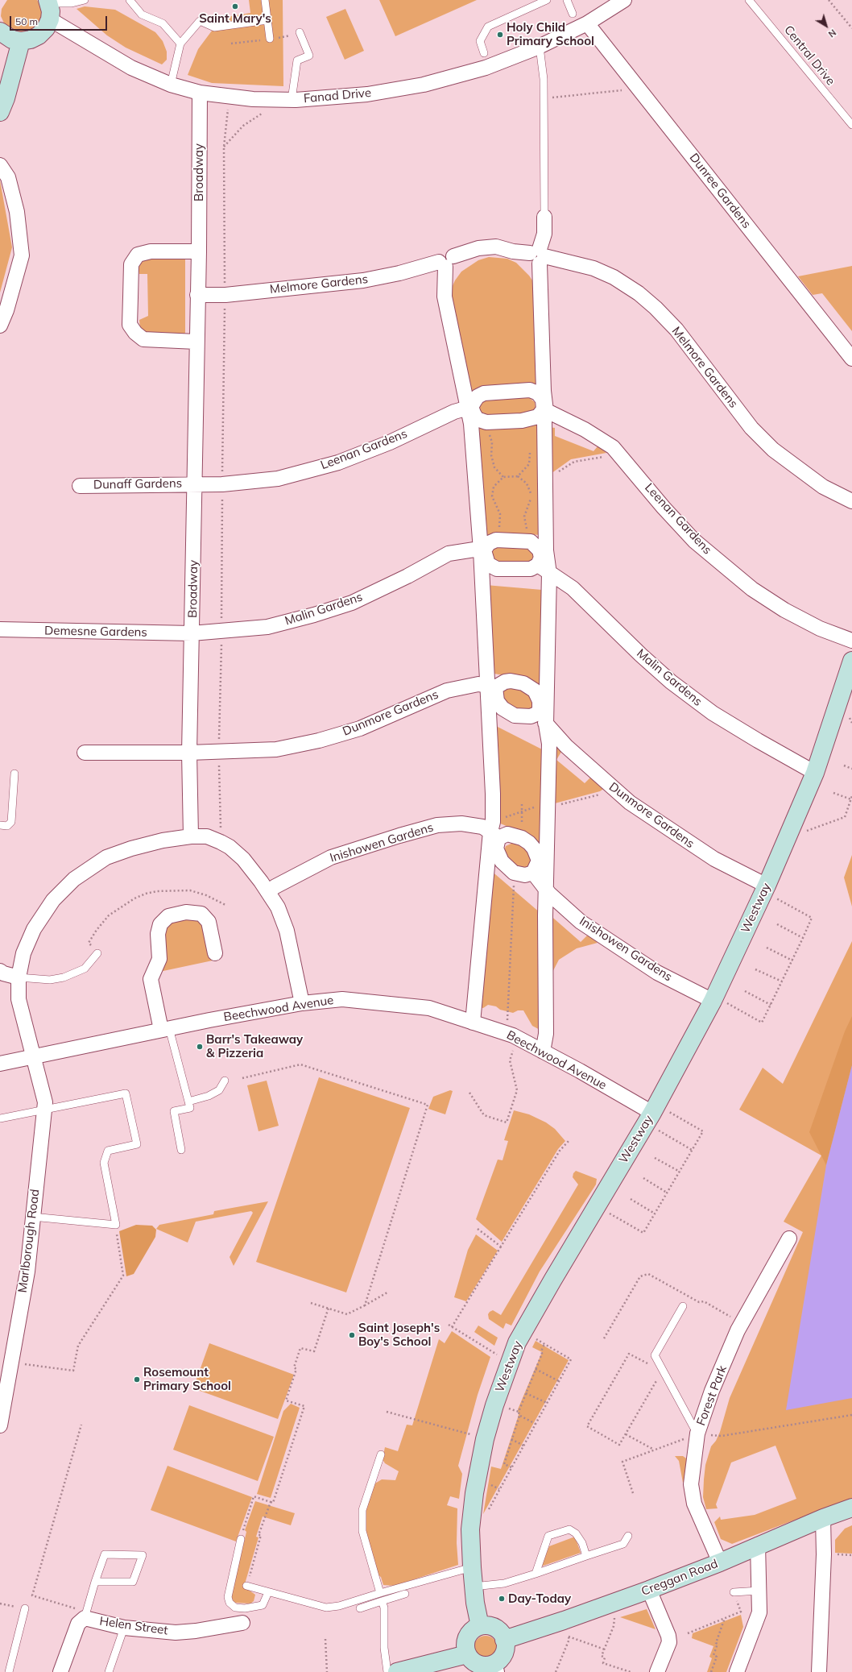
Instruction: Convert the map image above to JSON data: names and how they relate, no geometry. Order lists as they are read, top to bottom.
{
  "streets": {
    "street": [
      "Fanad Drive",
      "Broadway",
      "Dunree Gardens",
      "Melmore Gardens",
      "Leenan Gardens",
      "Dunaff Gardens",
      "Malin Gardens",
      "Demesne Gardens",
      "Dunmore Gardens",
      "Inishowen Gardens",
      "Westway",
      "Beechwood Avenue",
      "Marlborough Road",
      "Forest Park",
      "Creggan Road",
      "Helen Street"
    ],
    "lane": ["Central Drive"]
  },
  "crossings": [
    ["Fanad Drive", "Broadway"],
    ["Fanad Drive", "Dunree Gardens"],
    ["Broadway", "Melmore Gardens"],
    ["Broadway", "Leenan Gardens"],
    ["Broadway", "Dunaff Gardens"],
    ["Broadway", "Malin Gardens"],
    ["Broadway", "Demesne Gardens"],
    ["Broadway", "Dunmore Gardens"],
    ["Broadway", "Marlborough Road"],
    ["Leenan Gardens", "Dunaff Gardens"],
    ["Malin Gardens", "Demesne Gardens"],
    ["Malin Gardens", "Westway"],
    ["Dunmore Gardens", "Westway"],
    ["Inishowen Gardens", "Westway"],
    ["Inishowen Gardens", "Marlborough Road"],
    ["Westway", "Beechwood Avenue"],
    ["Westway", "Creggan Road"],
    ["Beechwood Avenue", "Marlborough Road"],
    ["Forest Park", "Creggan Road"]
  ],
  "places": [
    "Saint Mary's",
    "Holy Child Primary School",
    "Barr's Takeaway & Pizzeria",
    "Saint Joseph's Boy's School",
    "Rosemount Primary School",
    "Day-Today"
  ],
  "scale_bar": "50 m",
  "north": "bottom right"
}
